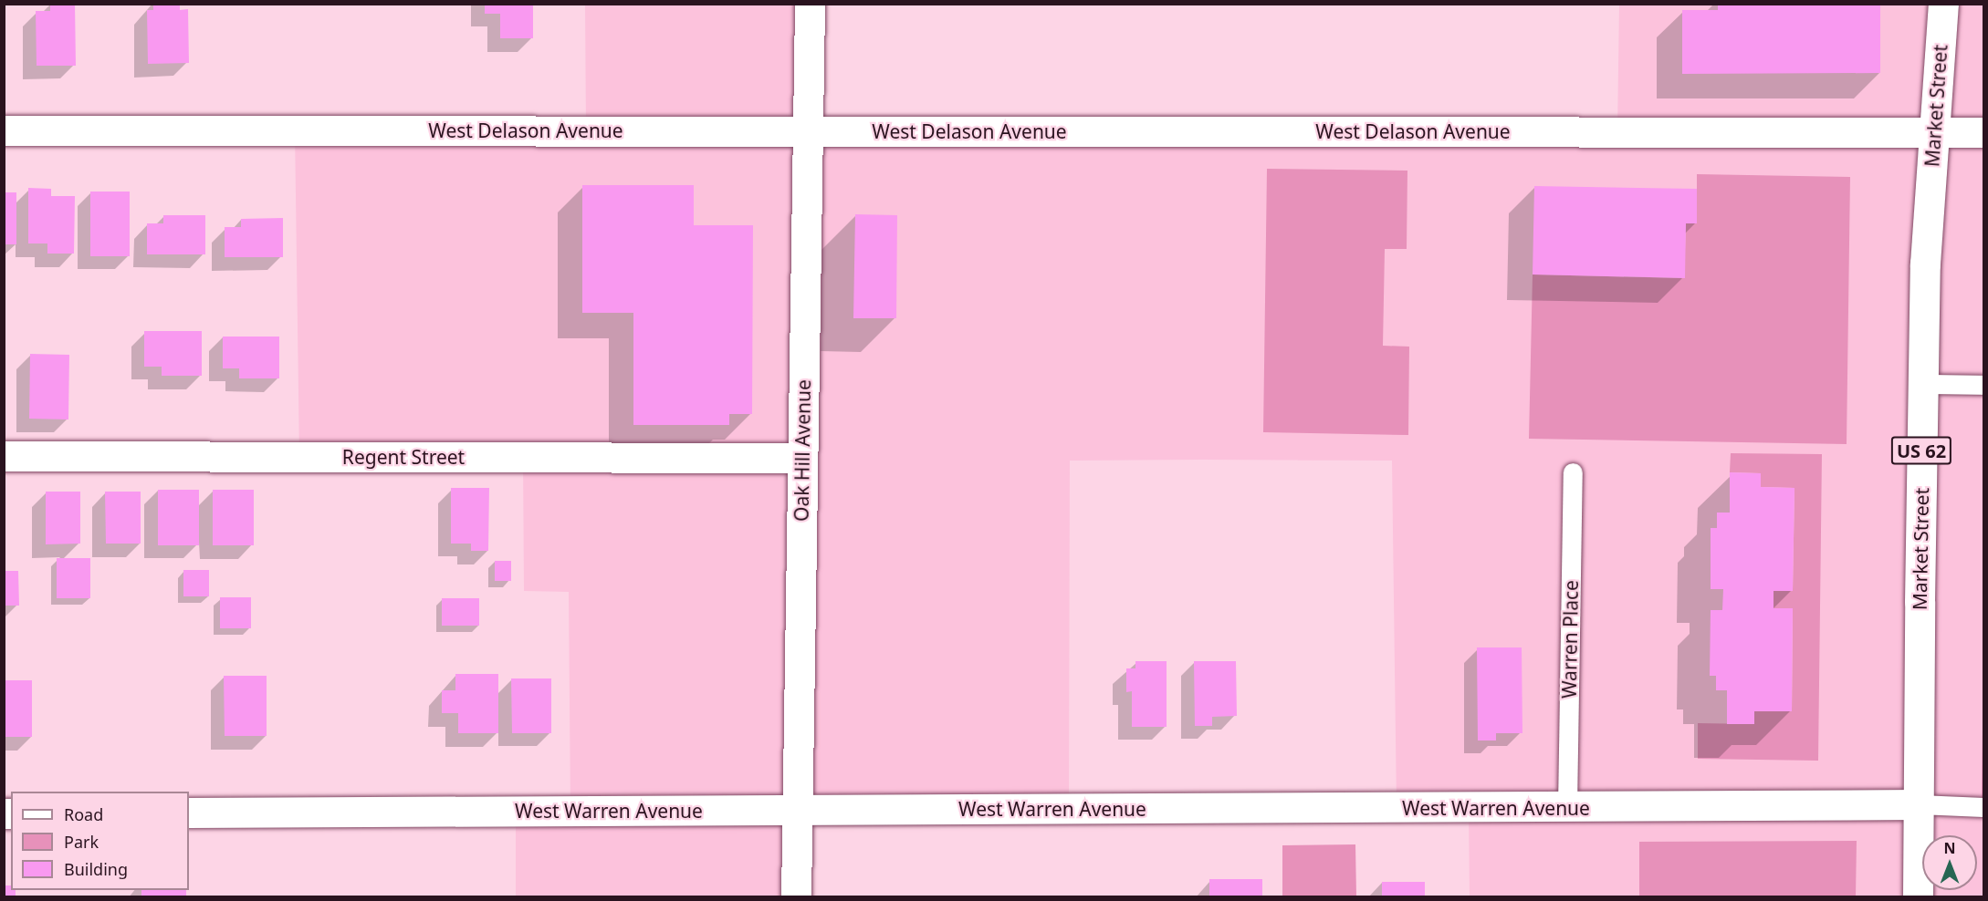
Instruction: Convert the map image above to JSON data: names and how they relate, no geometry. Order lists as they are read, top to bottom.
{
  "streets": {
    "street": [
      "Market Street",
      "West Delason Avenue",
      "Oak Hill Avenue",
      "US 62",
      "Regent Street",
      "West Warren Avenue"
    ],
    "lane": ["Warren Place"]
  },
  "crossings": [
    ["Market Street", "West Delason Avenue"],
    ["Market Street", "West Warren Avenue"],
    ["West Delason Avenue", "Oak Hill Avenue"],
    ["Oak Hill Avenue", "Regent Street"],
    ["Oak Hill Avenue", "West Warren Avenue"],
    ["Warren Place", "West Warren Avenue"]
  ],
  "legend": ["Road", "Park", "Building"],
  "north": "top"
}
